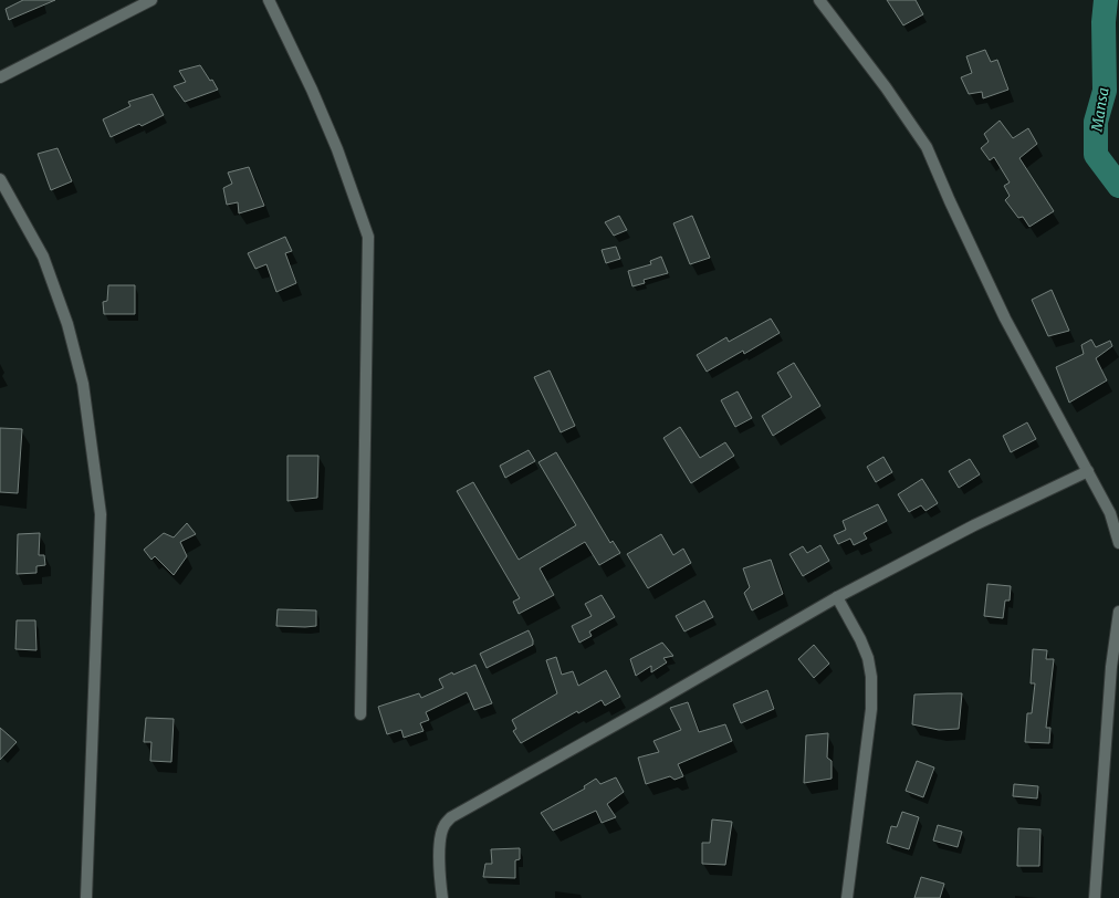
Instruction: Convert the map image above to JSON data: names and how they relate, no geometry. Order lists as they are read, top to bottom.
{
  "water": ["Mansa"]
}
